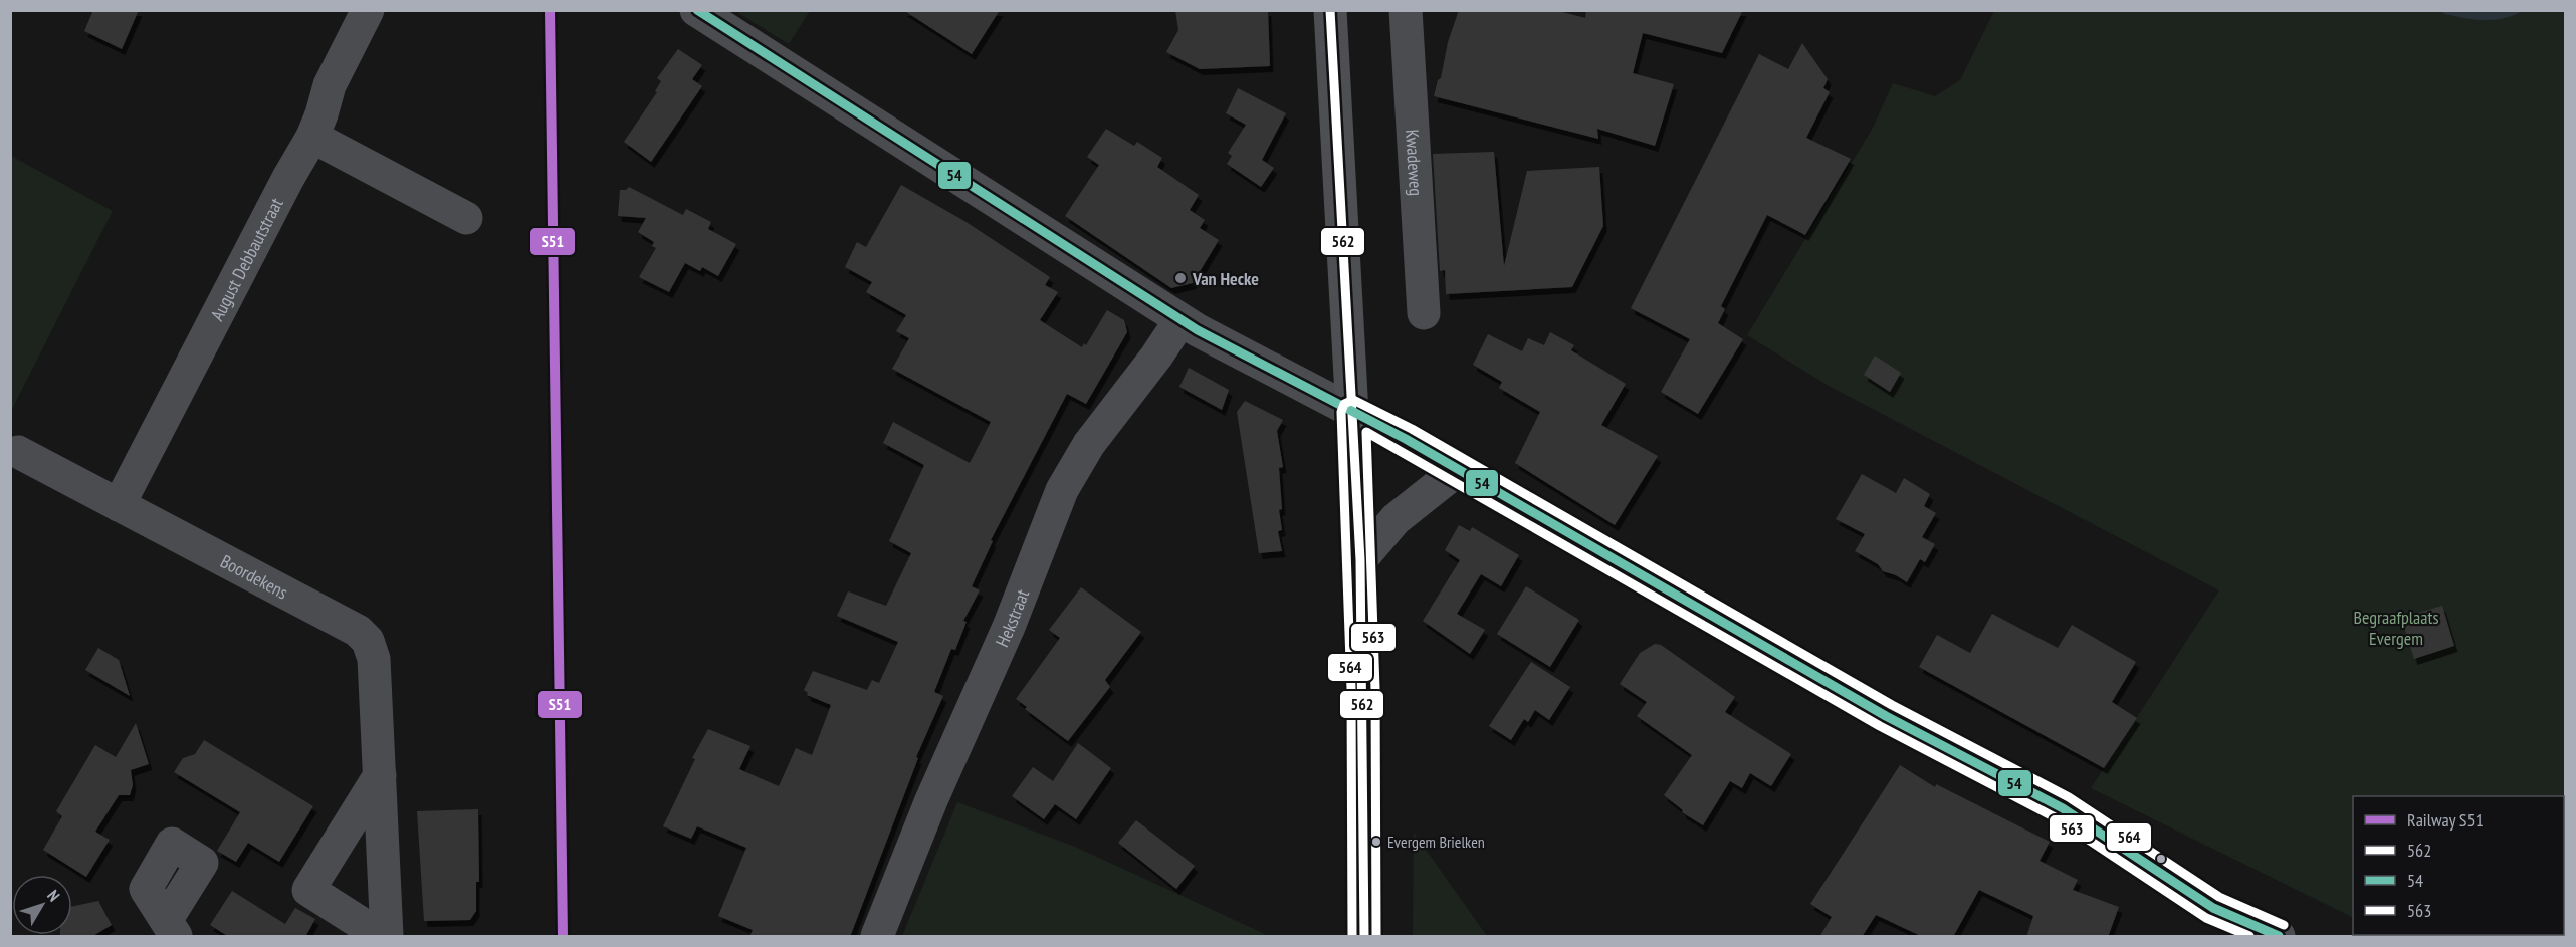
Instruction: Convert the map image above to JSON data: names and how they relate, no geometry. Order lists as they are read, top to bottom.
{
  "streets": {
    "street": [
      "Kwadeweg",
      "August Debbautstraat",
      "Boordekens",
      "Hekstraat"
    ]
  },
  "crossings": [
    ["August Debbautstraat", "Boordekens"]
  ],
  "parks": ["Begraafplaats Evergem"],
  "places": ["Van Hecke", "Evergem Brielken"],
  "lines": [
    "rail line S51",
    "transit line 562",
    "transit line 54",
    "transit line 564",
    "transit line 563"
  ],
  "legend": [
    "Railway S51",
    "562",
    "54",
    "563"
  ],
  "north": "top right"
}
